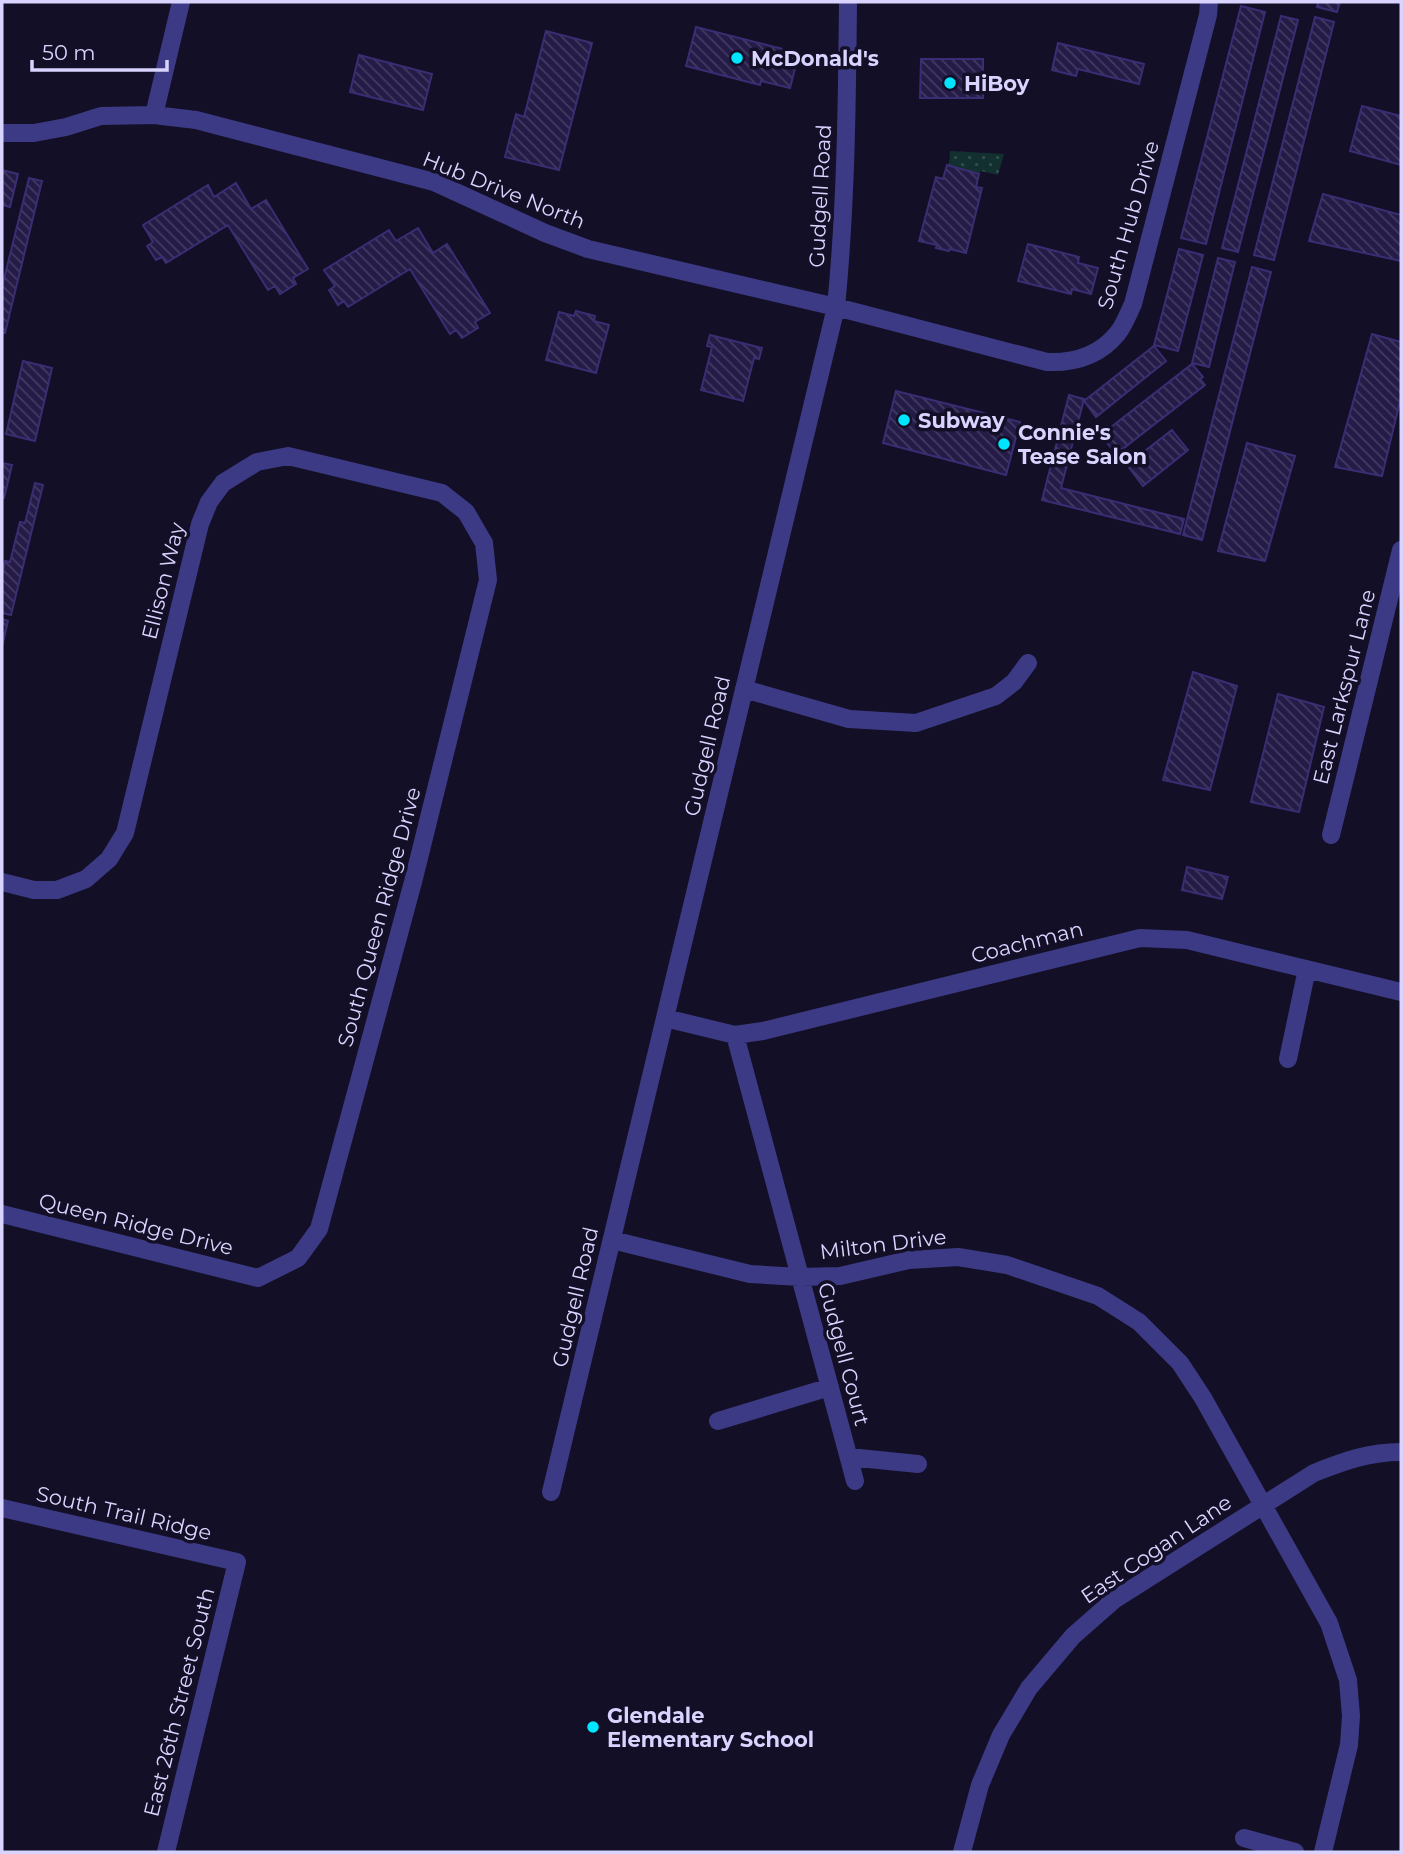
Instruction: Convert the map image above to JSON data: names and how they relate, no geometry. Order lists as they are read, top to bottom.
{
  "streets": {
    "street": [
      "Hub Drive North",
      "Gudgell Road",
      "South Hub Drive",
      "Ellison Way",
      "East Larkspur Lane",
      "South Queen Ridge Drive",
      "Coachman",
      "Queen Ridge Drive",
      "Milton Drive",
      "Gudgell Court",
      "South Trail Ridge",
      "East Cogan Lane",
      "East 26th Street South"
    ]
  },
  "crossings": [
    ["Hub Drive North", "Gudgell Road"],
    ["Hub Drive North", "South Hub Drive"],
    ["Gudgell Road", "South Hub Drive"],
    ["Gudgell Road", "Coachman"],
    ["Gudgell Road", "Milton Drive"],
    ["Ellison Way", "South Queen Ridge Drive"],
    ["South Queen Ridge Drive", "Queen Ridge Drive"],
    ["Coachman", "Gudgell Court"],
    ["Milton Drive", "Gudgell Court"],
    ["Milton Drive", "East Cogan Lane"],
    ["South Trail Ridge", "East 26th Street South"]
  ],
  "places": [
    "McDonald's",
    "HiBoy",
    "Subway",
    "Connie's Tease Salon",
    "Glendale Elementary School"
  ],
  "scale_bar": "50 m"
}
